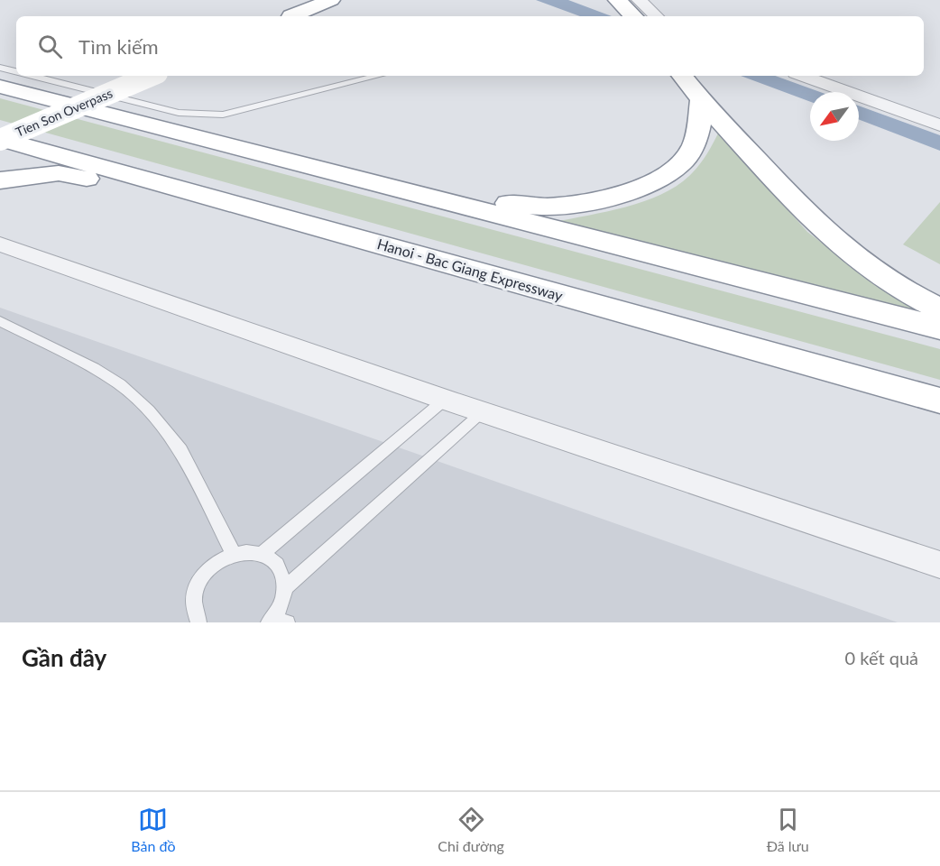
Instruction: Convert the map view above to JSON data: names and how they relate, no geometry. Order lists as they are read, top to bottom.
{
  "streets": {
    "main road": ["Tien Son Overpass", "Hanoi - Bac Giang Expressway"]
  },
  "crossings": [
    ["Tien Son Overpass", "Hanoi - Bac Giang Expressway"]
  ],
  "north": "bottom left",
  "page": {
    "search": "Tìm kiếm",
    "heading": ["Gần đây", "0 kết quả"],
    "nav": ["Bản đồ", "Chỉ đường", "Đã lưu"]
  }
}
